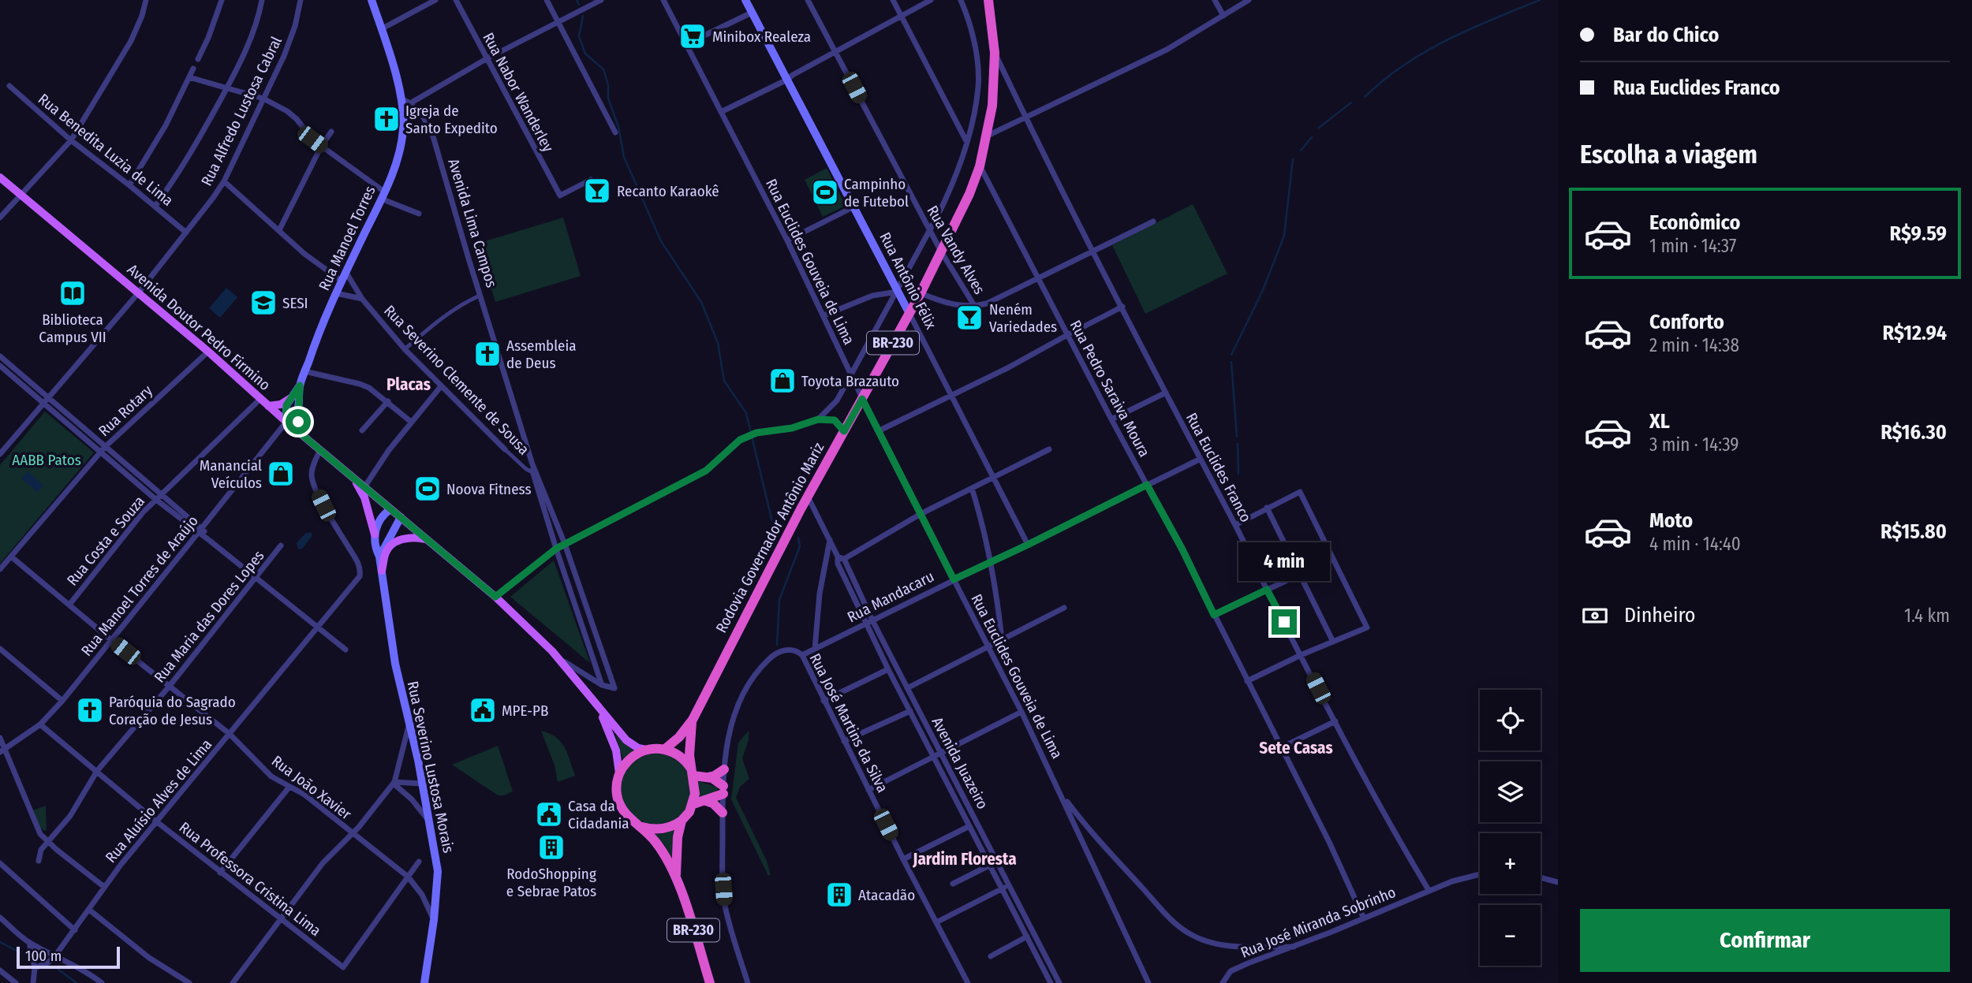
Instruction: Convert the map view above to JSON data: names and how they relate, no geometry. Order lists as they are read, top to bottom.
{
  "streets": {
    "highway": ["BR-230", "Rodovia Governador Antônio Mariz"],
    "main road": [
      "Avenida Lima Campos",
      "Rua Manoel Torres",
      "Rua Antônio Félix",
      "Avenida Doutor Pedro Firmino",
      "Rua Severino Lustosa Morais"
    ],
    "street": [
      "Rua Nabor Wanderley",
      "Rua Alfredo Lustosa Cabral",
      "Rua Benedita Luzia de Lima",
      "Rua Vandy Alves",
      "Rua Euclides Gouveia de Lima",
      "Rua Severino Clemente de Sousa",
      "Rua Pedro Saraiva Moura",
      "Rua Rotary",
      "Rua Euclides Franco",
      "Rua Costa e Souza",
      "Rua Manoel Torres de Araújo",
      "Rua Mandacaru",
      "Rua Maria das Dores Lopes",
      "Rua José Martins da Silva",
      "Avenida Juazeiro",
      "Rua João Xavier",
      "Rua Aluísio Alves de Lima",
      "Rua Professora Cristina Lima",
      "Rua José Miranda Sobrinho"
    ]
  },
  "crossings": [
    ["Rua Alfredo Lustosa Cabral", "Rua Benedita Luzia de Lima"],
    ["Rua Alfredo Lustosa Cabral", "Avenida Doutor Pedro Firmino"],
    ["Avenida Lima Campos", "Rua Manoel Torres"],
    ["Avenida Lima Campos", "Rua Severino Clemente de Sousa"],
    ["Rua Manoel Torres", "Avenida Doutor Pedro Firmino"],
    ["Rua Manoel Torres", "Rua Severino Clemente de Sousa"],
    ["Rua Manoel Torres", "Rua Manoel Torres de Araújo"],
    ["Rua Vandy Alves", "Rodovia Governador Antônio Mariz"],
    ["Rua Euclides Gouveia de Lima", "Rodovia Governador Antônio Mariz"],
    ["Rua Euclides Gouveia de Lima", "Rua Mandacaru"],
    ["Rua Antônio Félix", "Rodovia Governador Antônio Mariz"],
    ["Rua Antônio Félix", "Rua Mandacaru"],
    ["Avenida Doutor Pedro Firmino", "BR-230"],
    ["Avenida Doutor Pedro Firmino", "Rua Rotary"],
    ["Avenida Doutor Pedro Firmino", "Rodovia Governador Antônio Mariz"],
    ["Avenida Doutor Pedro Firmino", "Rua Costa e Souza"],
    ["Avenida Doutor Pedro Firmino", "Rua Manoel Torres de Araújo"],
    ["Avenida Doutor Pedro Firmino", "Rua Aluísio Alves de Lima"],
    ["BR-230", "Rodovia Governador Antônio Mariz"],
    ["Rua Pedro Saraiva Moura", "Rodovia Governador Antônio Mariz"],
    ["Rua Pedro Saraiva Moura", "Rua Mandacaru"],
    ["Rua Pedro Saraiva Moura", "Rua José Miranda Sobrinho"],
    ["Rua Rotary", "Rua João Xavier"],
    ["Rua Euclides Franco", "Rodovia Governador Antônio Mariz"],
    ["Rua Euclides Franco", "Rua Mandacaru"],
    ["Rua Euclides Franco", "Rua José Miranda Sobrinho"],
    ["Rodovia Governador Antônio Mariz", "Avenida Juazeiro"],
    ["Rua Costa e Souza", "Rua João Xavier"],
    ["Rua Manoel Torres de Araújo", "Rua João Xavier"],
    ["Rua Manoel Torres de Araújo", "Rua Professora Cristina Lima"],
    ["Rua Mandacaru", "Rua José Martins da Silva"],
    ["Rua Mandacaru", "Avenida Juazeiro"],
    ["Rua Maria das Dores Lopes", "Rua João Xavier"],
    ["Rua Maria das Dores Lopes", "Rua Professora Cristina Lima"],
    ["Rua Severino Lustosa Morais", "Rua João Xavier"],
    ["Rua João Xavier", "Rua Aluísio Alves de Lima"],
    ["Rua João Xavier", "Rua Professora Cristina Lima"],
    ["Rua Aluísio Alves de Lima", "Rua Professora Cristina Lima"]
  ],
  "districts": ["Placas", "Sete Casas", "Jardim Floresta"],
  "parks": ["AABB Patos"],
  "places": {
    "supermarket": ["Minibox Realeza"],
    "church": ["Igreja de Santo Expedito", "Assembleia de Deus", "Paróquia do Sagrado Coração de Jesus"],
    "bar": ["Recanto Karaokê", "Neném Variedades"],
    "sports": ["Campinho de Futebol", "Noova Fitness"],
    "library": ["Biblioteca Campus VII"],
    "school or university": ["SESI"],
    "shop": ["Toyota Brazauto", "Manancial Veículos"],
    "public building": ["MPE-PB", "Casa da Cidadania"],
    "building": ["RodoShopping e Sebrae Patos", "Atacadão"]
  },
  "scale_bar": "100 m",
  "page": {
    "banner": ["Bar do Chico", "Rua Euclides Franco"],
    "heading": "Escolha a viagem",
    "list": [
      {
        "name": "Econômico",
        "note": "1 min · 14:37",
        "value": "R$9.59"
      },
      {
        "name": "Conforto",
        "note": "2 min · 14:38",
        "value": "R$12.94"
      },
      {
        "name": "XL",
        "note": "3 min · 14:39",
        "value": "R$16.30"
      },
      {
        "name": "Moto",
        "note": "4 min · 14:40",
        "value": "R$15.80"
      }
    ],
    "bubble": "4 min",
    "pay": ["Dinheiro", "1.4 km"],
    "map_buttons": ["+", "−"],
    "buttons": "Confirmar",
    "scale": "100 m"
  }
}
